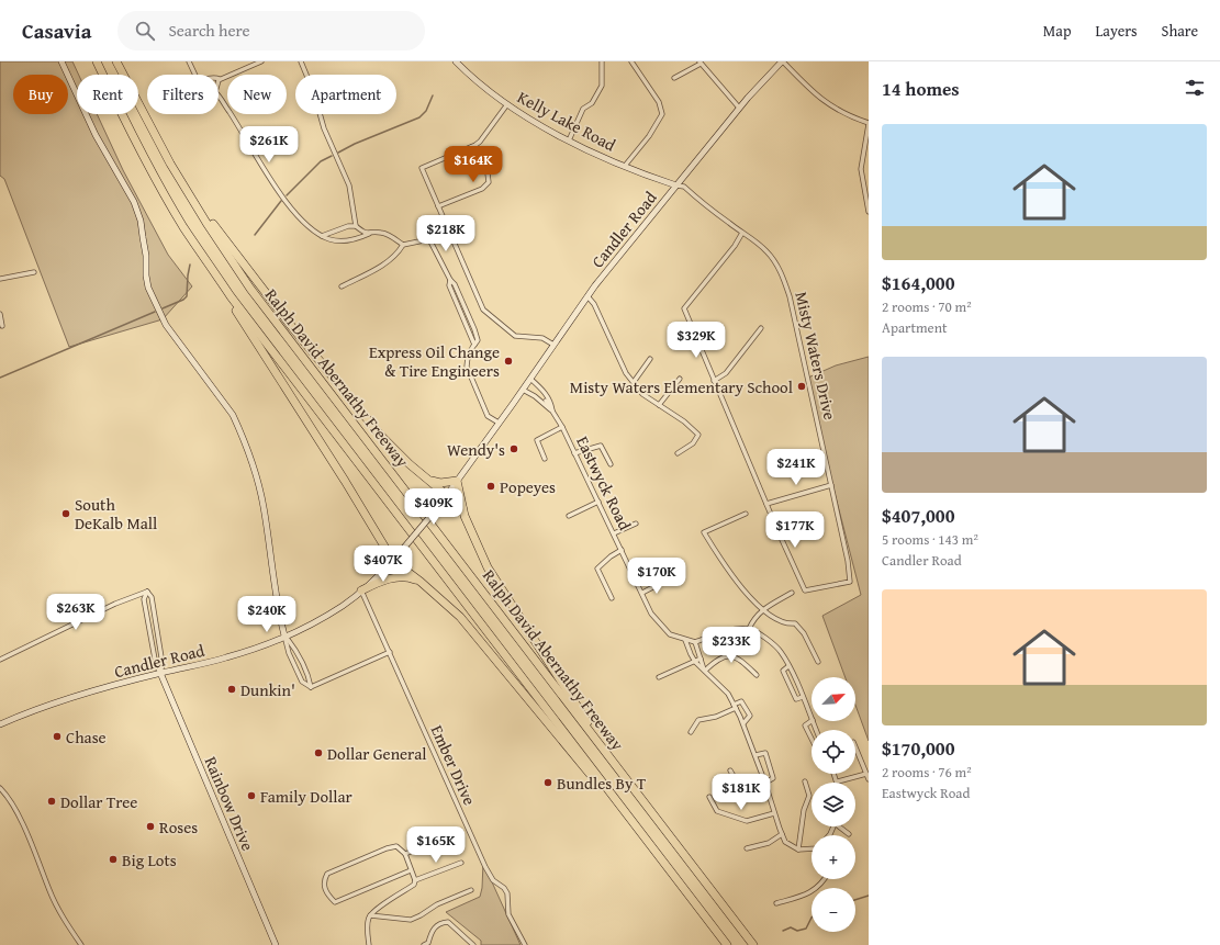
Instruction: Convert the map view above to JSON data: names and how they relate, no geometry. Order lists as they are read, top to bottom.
{
  "streets": {
    "highway": ["Ralph David Abernathy Freeway"],
    "street": [
      "Kelly Lake Road",
      "Candler Road",
      "Misty Waters Drive",
      "Eastwyck Road",
      "Ember Drive",
      "Rainbow Drive"
    ]
  },
  "crossings": [
    ["Kelly Lake Road", "Candler Road"],
    ["Kelly Lake Road", "Misty Waters Drive"],
    ["Candler Road", "Misty Waters Drive"],
    ["Candler Road", "Eastwyck Road"],
    ["Candler Road", "Ember Drive"],
    ["Candler Road", "Rainbow Drive"]
  ],
  "places": [
    "Express Oil Change & Tire Engineers",
    "Misty Waters Elementary School",
    "Wendy's",
    "Popeyes",
    "South DeKalb Mall",
    "Dunkin'",
    "Chase",
    "Dollar General",
    "Bundles By T",
    "Family Dollar",
    "Dollar Tree",
    "Roses",
    "Big Lots"
  ],
  "north": "top right",
  "page": {
    "header": "Casavia",
    "search": "Search here",
    "nav": ["Map", "Layers", "Share"],
    "heading": "14 homes",
    "chip": [
      "Buy",
      "Rent",
      "Filters",
      "New",
      "Apartment"
    ],
    "list": [
      {
        "name": "$164,000",
        "note": "2 rooms · 70 m² · Apartment"
      },
      {
        "name": "$407,000",
        "note": "5 rooms · 143 m² · Candler Road"
      },
      {
        "name": "$170,000",
        "note": "2 rooms · 76 m² · Eastwyck Road"
      }
    ],
    "price": [
      "$261K",
      "$164K",
      "$218K",
      "$329K",
      "$241K",
      "$409K",
      "$177K",
      "$407K",
      "$170K",
      "$263K",
      "$240K",
      "$233K",
      "$181K",
      "$165K"
    ],
    "map_buttons": ["+", "−"]
  }
}
